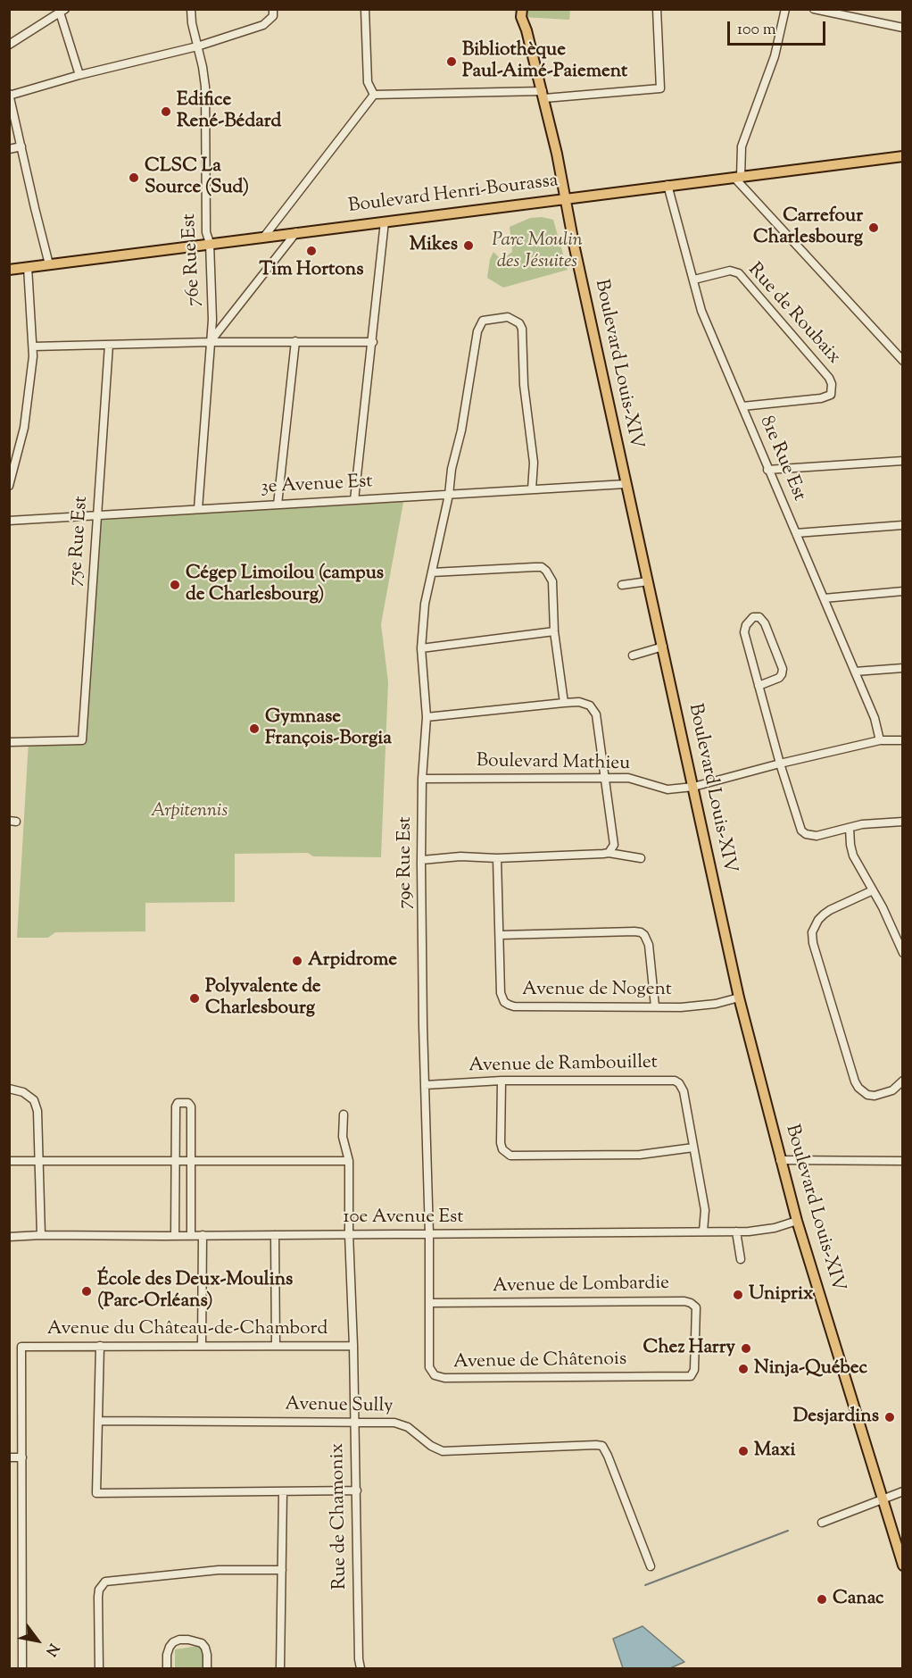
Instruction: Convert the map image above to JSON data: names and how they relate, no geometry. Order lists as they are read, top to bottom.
{
  "streets": {
    "main road": ["Boulevard Henri-Bourassa", "Boulevard Louis-XIV"],
    "street": [
      "76e Rue Est",
      "Rue de Roubaix",
      "81e Rue Est",
      "3e Avenue Est",
      "75e Rue Est",
      "Boulevard Mathieu",
      "79e Rue Est",
      "Avenue de Nogent",
      "Avenue de Rambouillet",
      "10e Avenue Est",
      "Avenue de Lombardie",
      "Avenue du Château-de-Chambord",
      "Avenue de Châtenois",
      "Avenue Sully",
      "Rue de Chamonix"
    ]
  },
  "crossings": [
    ["Boulevard Henri-Bourassa", "76e Rue Est"],
    ["Boulevard Henri-Bourassa", "Boulevard Louis-XIV"],
    ["Boulevard Henri-Bourassa", "81e Rue Est"],
    ["76e Rue Est", "3e Avenue Est"],
    ["Rue de Roubaix", "81e Rue Est"],
    ["Boulevard Louis-XIV", "3e Avenue Est"],
    ["Boulevard Louis-XIV", "Boulevard Mathieu"],
    ["Boulevard Louis-XIV", "Avenue de Nogent"],
    ["Boulevard Louis-XIV", "10e Avenue Est"],
    ["81e Rue Est", "Boulevard Mathieu"],
    ["3e Avenue Est", "75e Rue Est"],
    ["3e Avenue Est", "79e Rue Est"],
    ["Boulevard Mathieu", "79e Rue Est"],
    ["79e Rue Est", "Avenue de Rambouillet"],
    ["79e Rue Est", "10e Avenue Est"],
    ["79e Rue Est", "Avenue de Châtenois"],
    ["Avenue de Rambouillet", "10e Avenue Est"],
    ["10e Avenue Est", "Avenue de Châtenois"],
    ["10e Avenue Est", "Rue de Chamonix"],
    ["Avenue de Lombardie", "Avenue de Châtenois"],
    ["Avenue du Château-de-Chambord", "Rue de Chamonix"],
    ["Avenue Sully", "Rue de Chamonix"]
  ],
  "parks": ["Parc Moulin des Jésuites", "Arpitennis"],
  "places": [
    "Bibliothèque Paul-Aimé-Paiement",
    "Edifice René-Bédard",
    "CLSC La Source (Sud)",
    "Carrefour Charlesbourg",
    "Mikes",
    "Tim Hortons",
    "Cégep Limoilou (campus de Charlesbourg)",
    "Gymnase François-Borgia",
    "Arpidrome",
    "Polyvalente de Charlesbourg",
    "École des Deux-Moulins (Parc-Orléans)",
    "Uniprix",
    "Chez Harry",
    "Ninja-Québec",
    "Desjardins",
    "Maxi",
    "Canac"
  ],
  "scale_bar": "100 m",
  "north": "bottom right"
}
